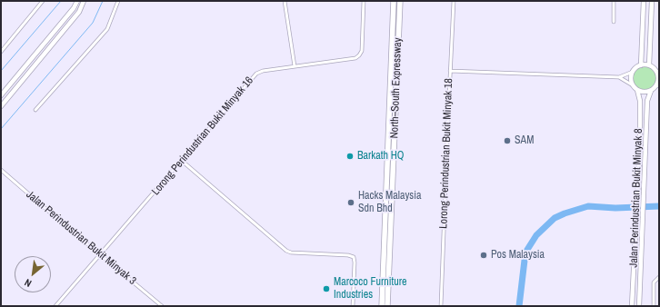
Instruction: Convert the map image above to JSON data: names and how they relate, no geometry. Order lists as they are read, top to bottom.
{
  "streets": {
    "highway": ["North–South Expressway"],
    "street": [
      "Lorong Perindustrian Bukit Minyak 16",
      "Lorong Perindustrian Bukit Minyak 18",
      "Jalan Perindustrian Bukit Minyak 8",
      "Jalan Perindustrian Bukit Minyak 3"
    ]
  },
  "crossings": [
    ["Lorong Perindustrian Bukit Minyak 16", "Jalan Perindustrian Bukit Minyak 3"]
  ],
  "places": [
    "SAM",
    "Barkath HQ",
    "Hacks Malaysia Sdn Bhd",
    "Pos Malaysia",
    "Marcoco Furniture Industries"
  ],
  "north": "bottom left"
}
